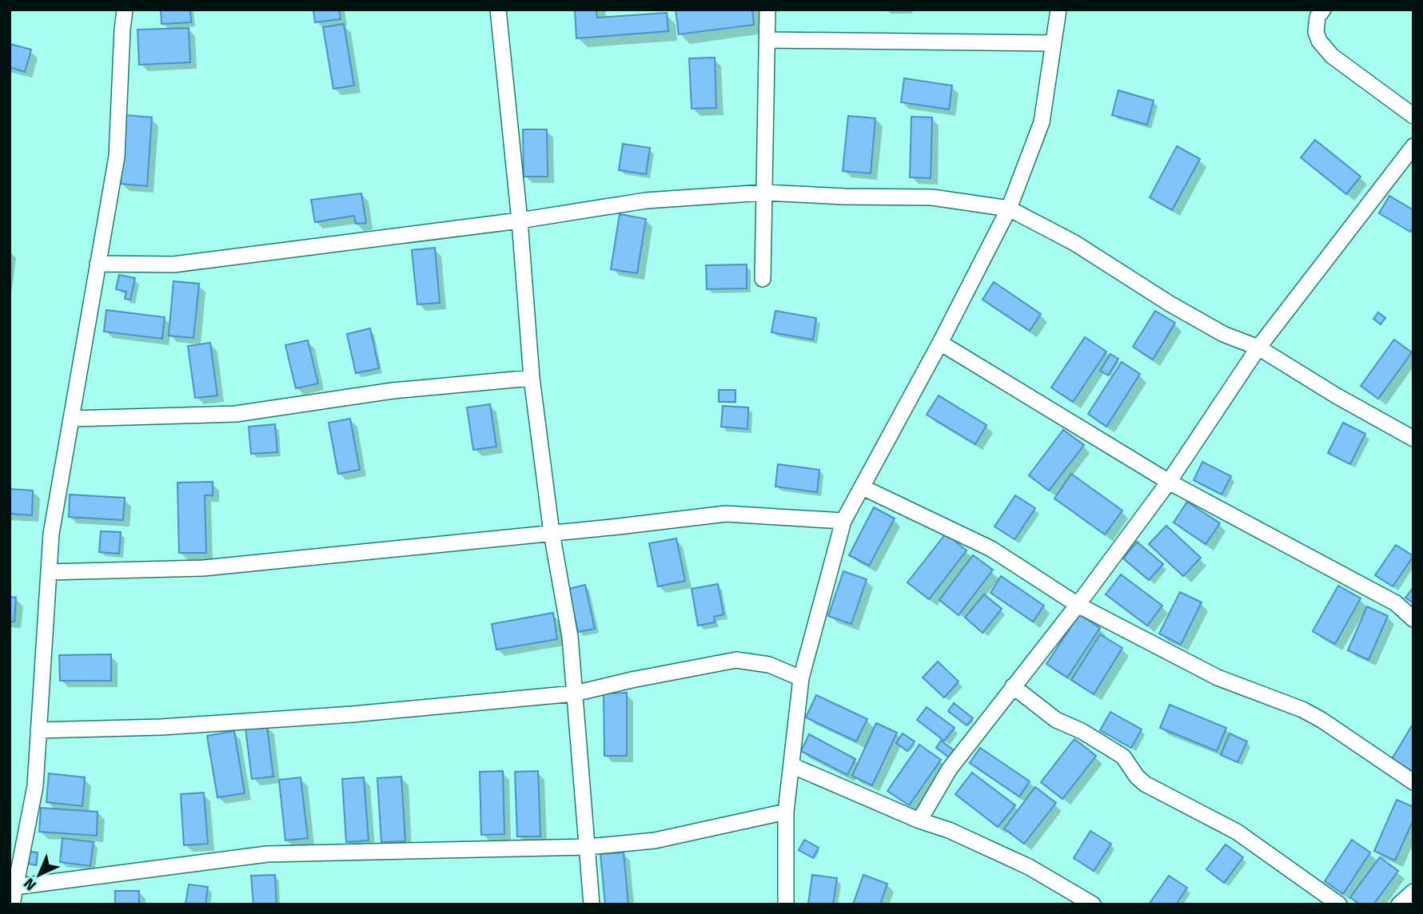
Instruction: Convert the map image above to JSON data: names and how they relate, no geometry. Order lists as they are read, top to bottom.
{
  "north": "bottom left"
}
